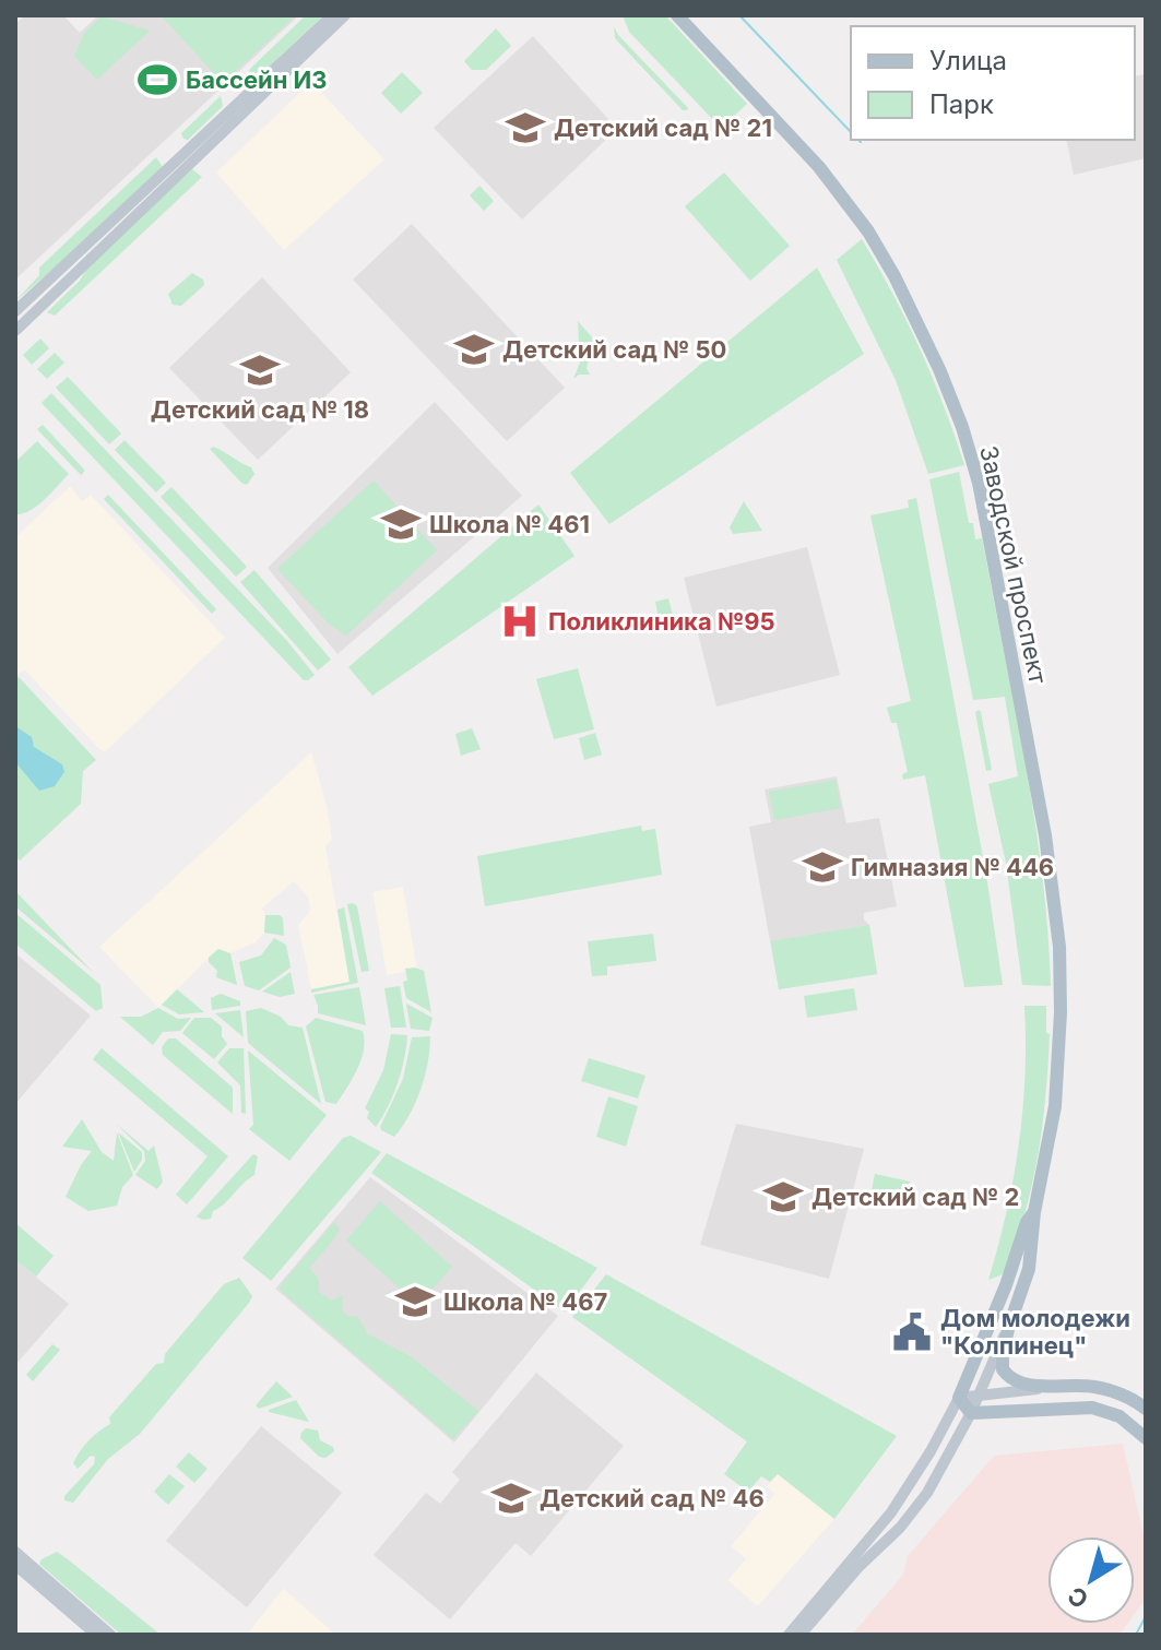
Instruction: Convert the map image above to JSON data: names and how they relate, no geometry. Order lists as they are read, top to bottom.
{
  "streets": {
    "main road": ["Заводской проспект"]
  },
  "places": {
    "sports": ["Бассейн ИЗ"],
    "school or university": [
      "Детский сад № 21",
      "Детский сад № 50",
      "Детский сад № 18",
      "Школа № 461",
      "Гимназия № 446",
      "Детский сад № 2",
      "Школа № 467",
      "Детский сад № 46"
    ],
    "hospital": ["Поликлиника №95"],
    "public building": ["Дом молодежи \"Колпинец\""]
  },
  "legend": ["Улица", "Парк"],
  "north": "bottom left"
}
